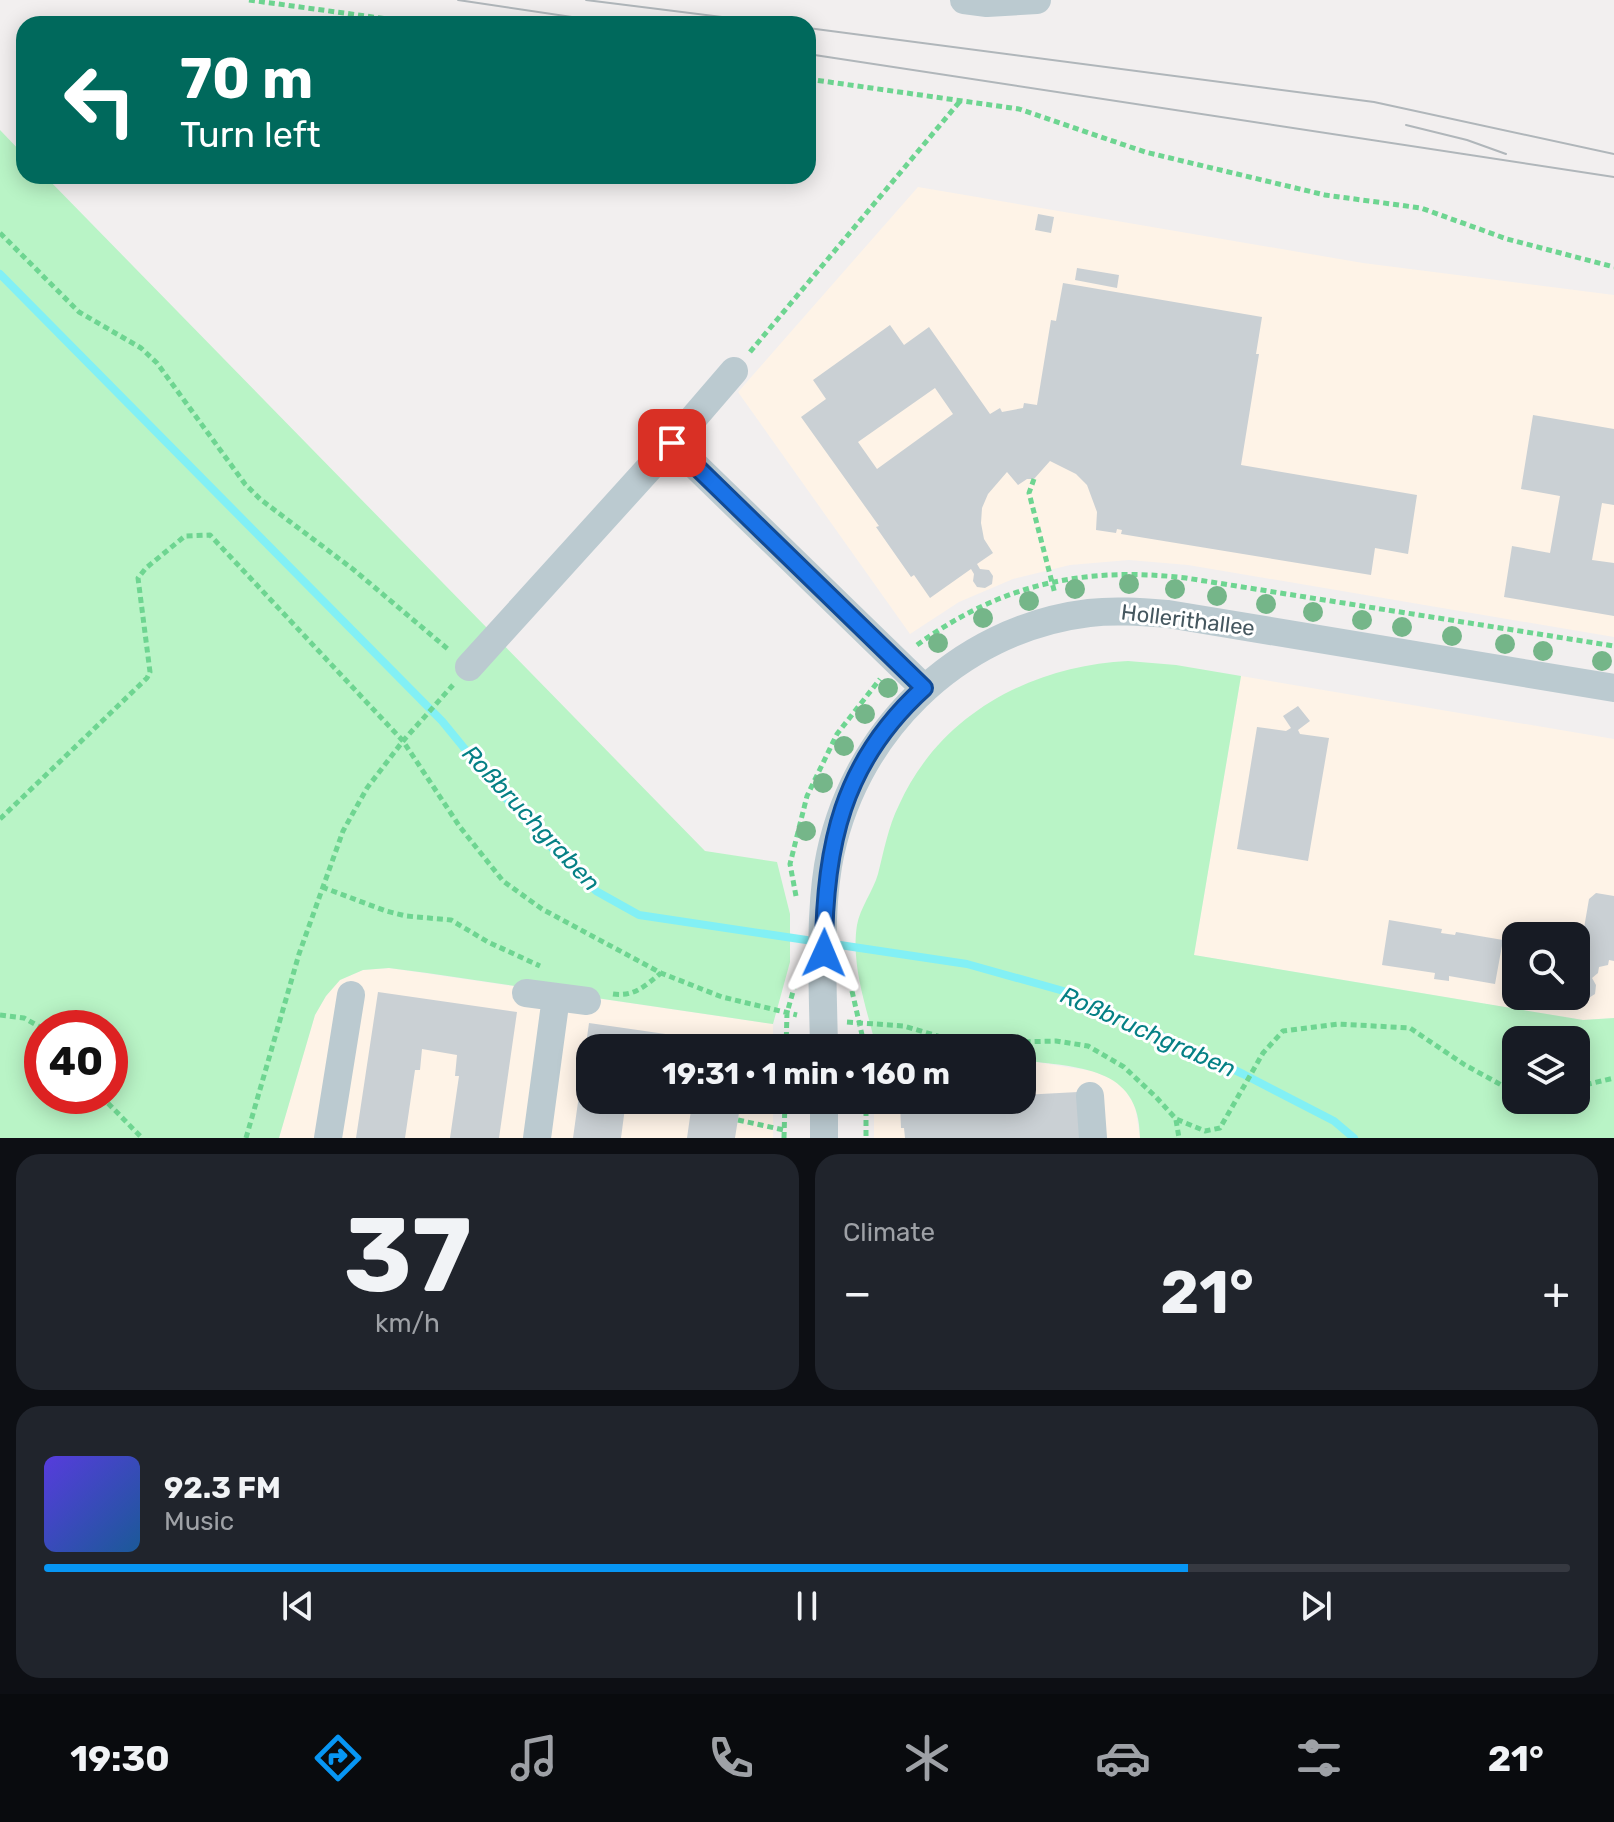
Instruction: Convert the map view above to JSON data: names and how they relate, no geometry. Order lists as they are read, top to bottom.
{
  "streets": {
    "street": ["Hollerithallee"]
  },
  "water": ["Roßbruchgraben"],
  "page": {
    "turn": ["70 m", "Turn left"],
    "limit": "40",
    "trip": "19:31 · 1 min · 160 m",
    "tile": [
      ["37", "km/h"],
      "Climate"
    ],
    "heat": ["−", "21°", "+"],
    "song": ["92.3 FM", "Music"],
    "tabs": ["19:30", "21°"]
  }
}
